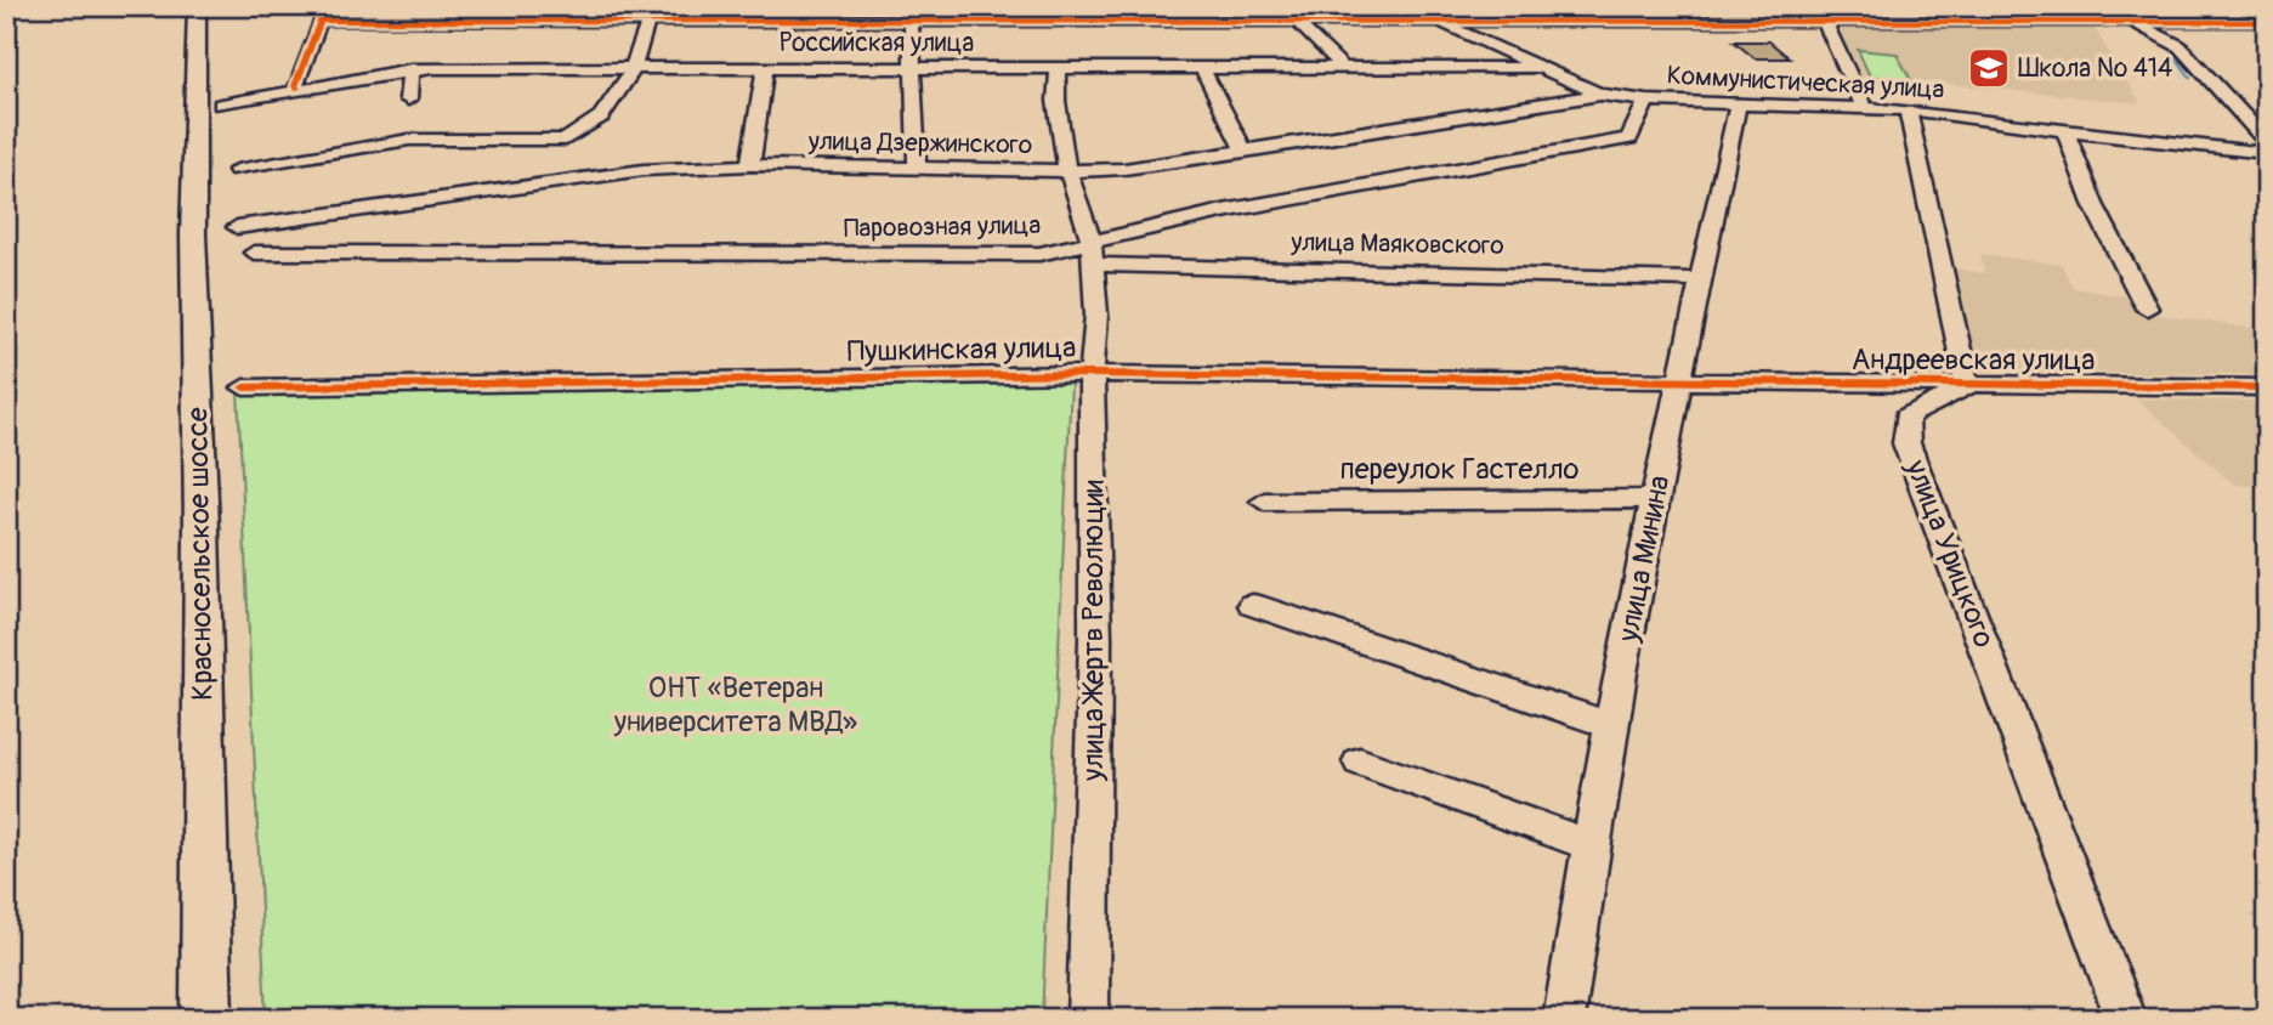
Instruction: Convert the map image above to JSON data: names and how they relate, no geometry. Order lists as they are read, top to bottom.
{
  "streets": {
    "main road": ["Красносельское шоссе"],
    "street": [
      "Российская улица",
      "Коммунистическая улица",
      "улица Дзержинского",
      "Паровозная улица",
      "улица Маяковского",
      "Пушкинская улица",
      "Андреевская улица",
      "переулок Гастелло",
      "улица Урицкого",
      "улица Минина",
      "улица Жертв Революции"
    ]
  },
  "crossings": [
    ["Российская улица", "Красносельское шоссе"],
    ["Российская улица", "улица Жертв Революции"],
    ["Коммунистическая улица", "улица Дзержинского"],
    ["Коммунистическая улица", "Паровозная улица"],
    ["Коммунистическая улица", "улица Минина"],
    ["улица Дзержинского", "улица Жертв Революции"],
    ["Паровозная улица", "улица Маяковского"],
    ["Паровозная улица", "улица Жертв Революции"],
    ["улица Маяковского", "улица Минина"],
    ["улица Маяковского", "улица Жертв Революции"],
    ["Пушкинская улица", "Андреевская улица"],
    ["Пушкинская улица", "улица Минина"],
    ["Пушкинская улица", "улица Жертв Революции"],
    ["Андреевская улица", "улица Урицкого"],
    ["Андреевская улица", "улица Минина"],
    ["переулок Гастелло", "улица Минина"]
  ],
  "parks": ["ОНТ «Ветеран университета МВД»"],
  "places": {
    "school or university": ["Школа № 414"]
  }
}
